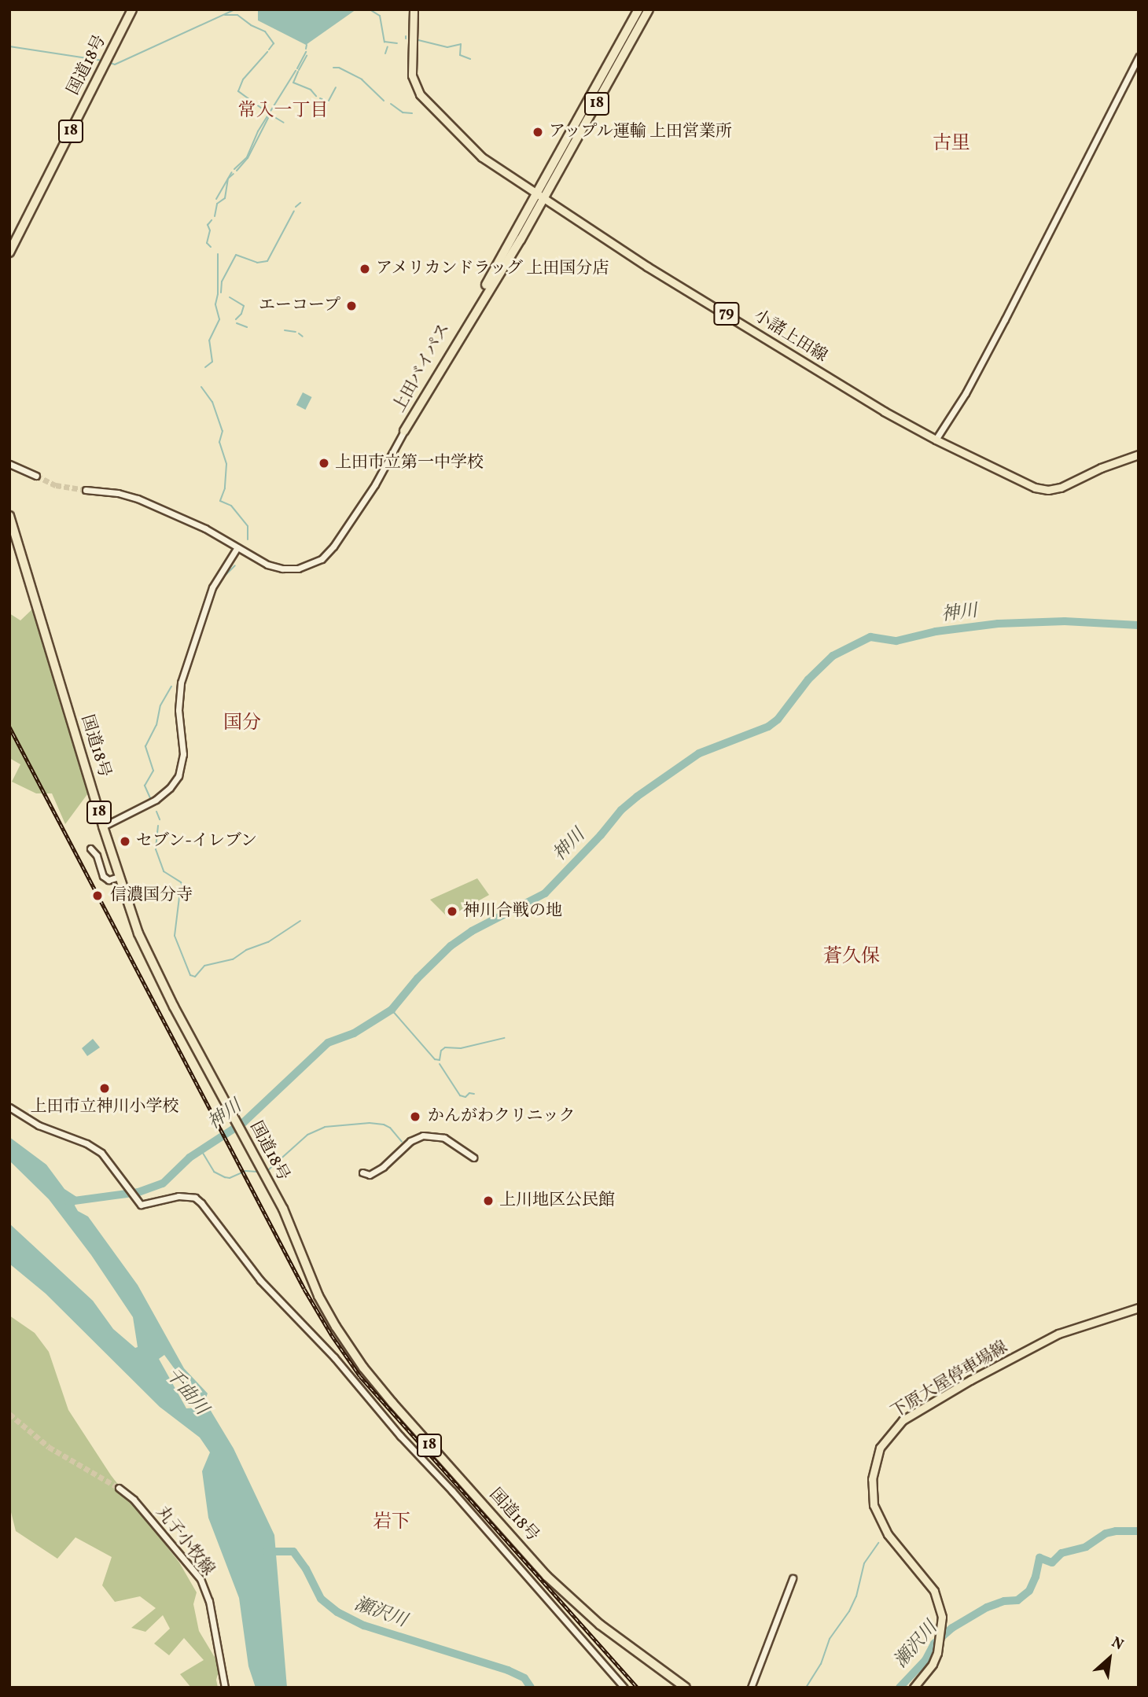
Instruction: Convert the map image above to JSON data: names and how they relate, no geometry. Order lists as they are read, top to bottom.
{
  "streets": {
    "highway": ["国道18号", "18", "上田バイパス"],
    "main road": ["79", "小諸上田線", "下原大屋停車場線"],
    "street": ["丸子小牧線"]
  },
  "crossings": [
    ["小諸上田線", "上田バイパス"]
  ],
  "districts": [
    "常入一丁目",
    "古里",
    "国分",
    "蒼久保",
    "岩下"
  ],
  "water": ["神川", "千曲川", "瀬沢川"],
  "places": [
    "アップル運輸 上田営業所",
    "アメリカンドラッグ 上田国分店",
    "エーコープ",
    "上田市立第一中学校",
    "セブン-イレブン",
    "信濃国分寺",
    "神川合戦の地",
    "上田市立神川小学校",
    "かんがわクリニック",
    "上川地区公民館"
  ],
  "north": "top right"
}
